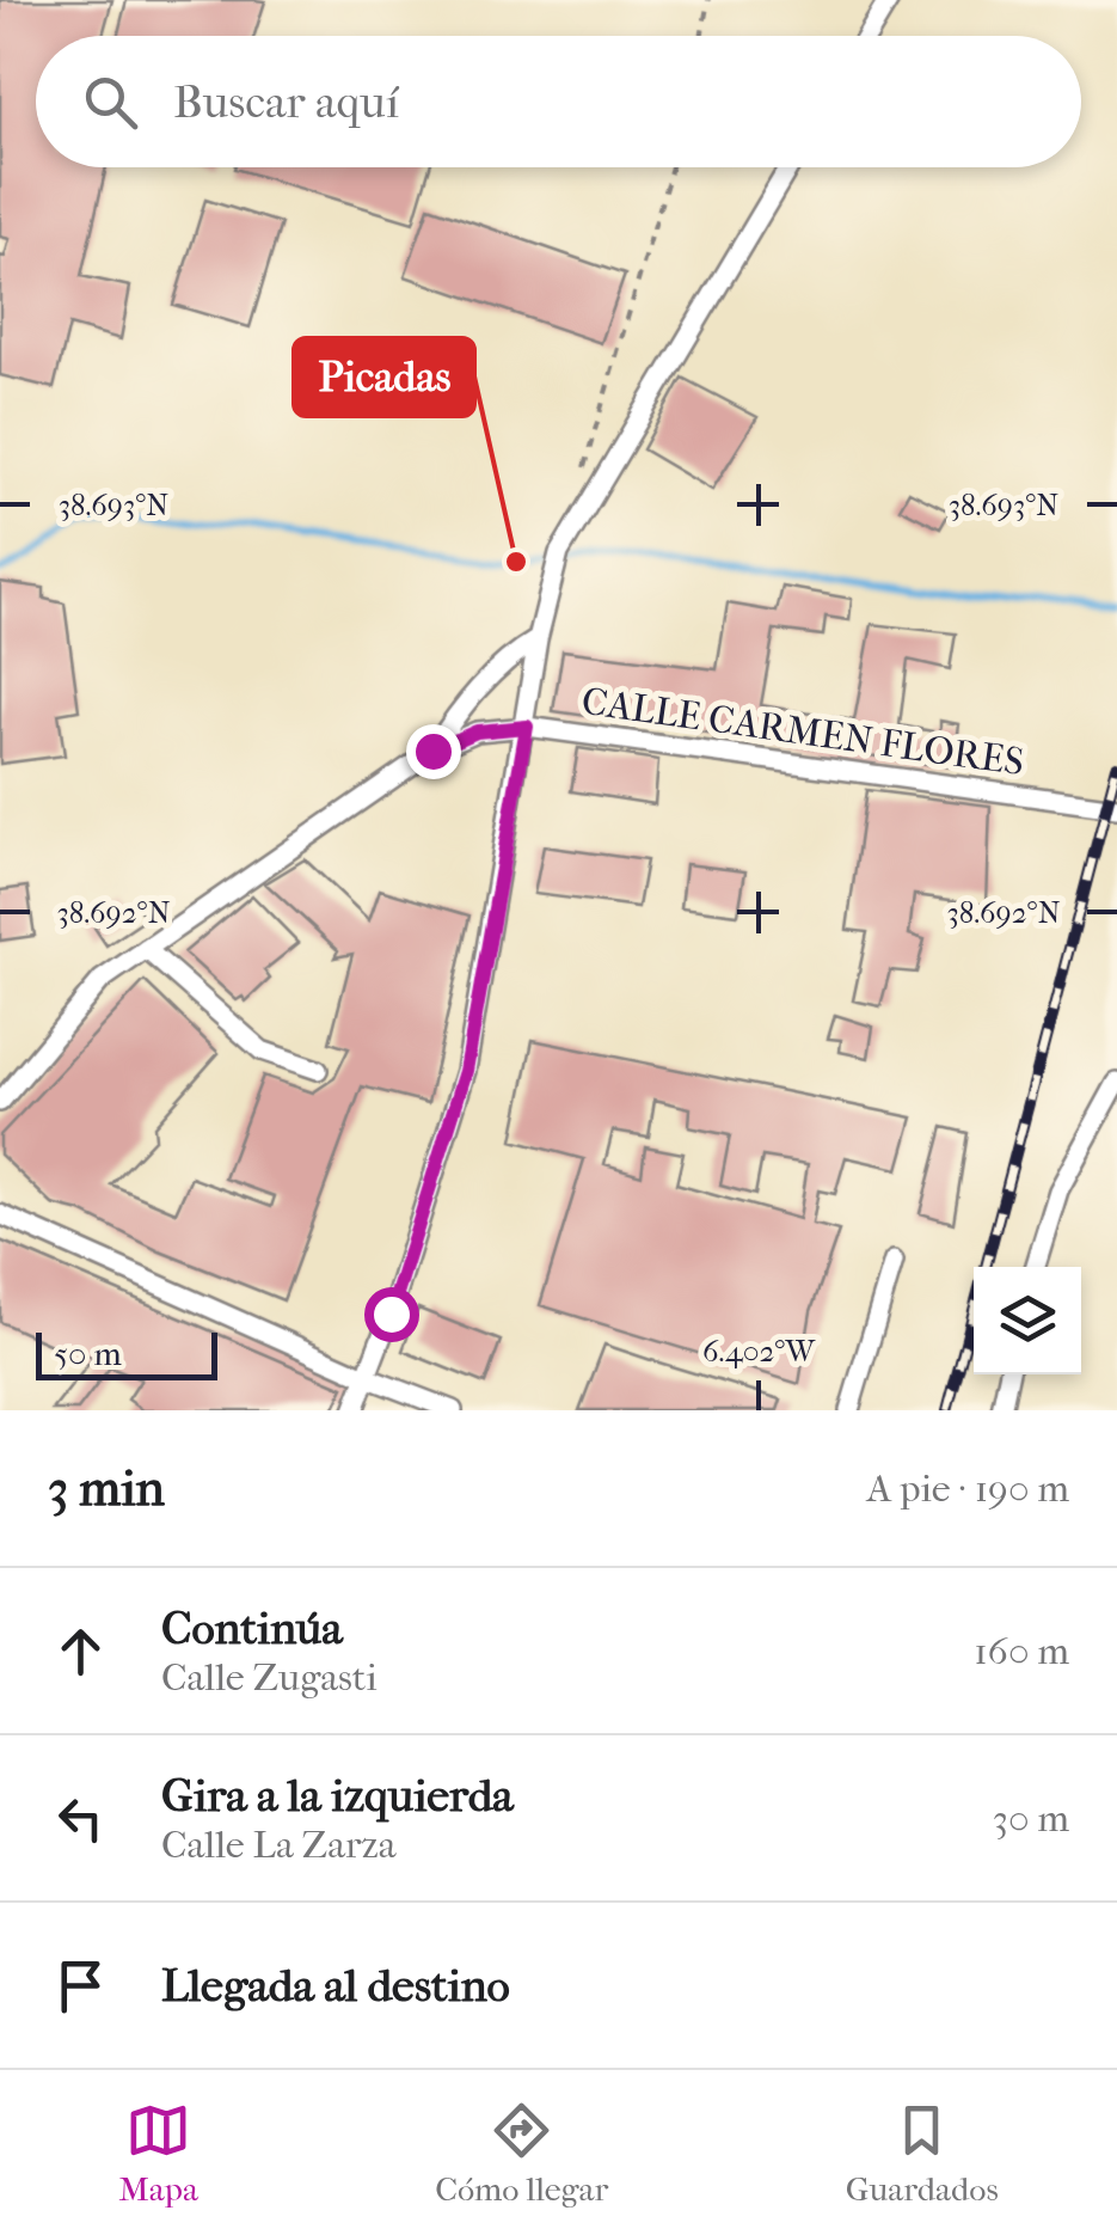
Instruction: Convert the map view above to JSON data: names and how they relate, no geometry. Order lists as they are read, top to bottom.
{
  "streets": {
    "street": ["CALLE CARMEN FLORES"]
  },
  "places": ["Picadas"],
  "scale_bar": "50 m",
  "page": {
    "search": "Buscar aquí",
    "scale": "50 m",
    "heading": ["3 min", "A pie · 190 m"],
    "list": [
      ["Continúa", "Calle Zugasti", "160 m"],
      ["Gira a la izquierda", "Calle La Zarza", "30 m"],
      "Llegada al destino"
    ],
    "nav": ["Mapa", "Cómo llegar", "Guardados"]
  },
  "coordinates": ["38.693°N", "38.692°N", "6.402°W"]
}
